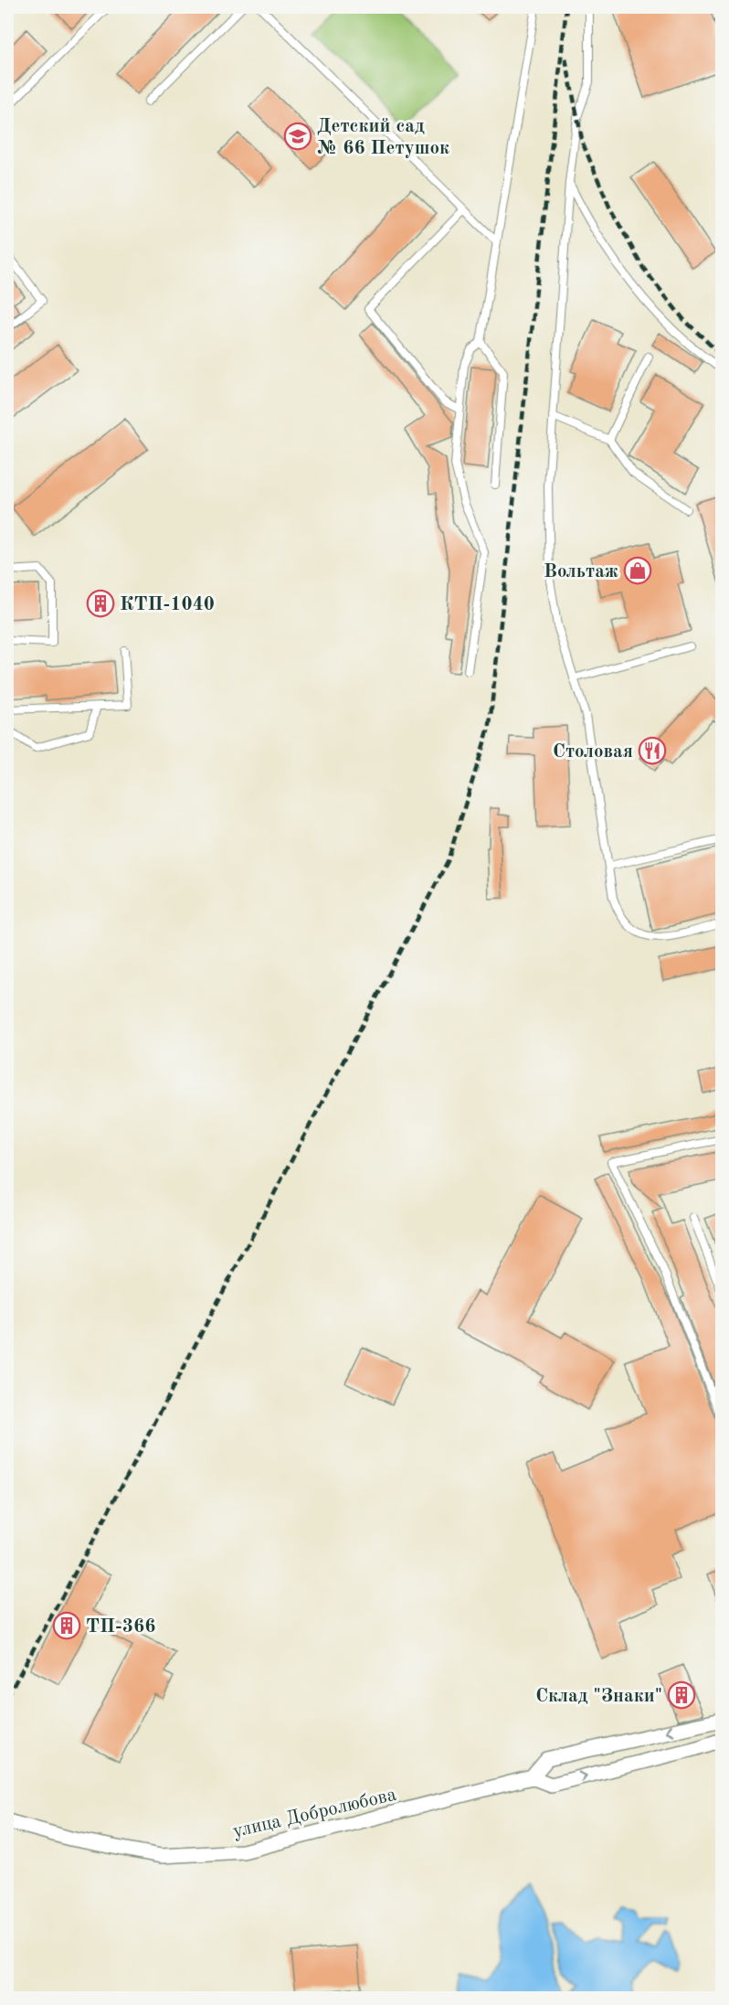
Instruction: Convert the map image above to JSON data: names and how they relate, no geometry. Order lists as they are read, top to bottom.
{
  "streets": {
    "street": ["улица Добролюбова"]
  },
  "places": {
    "school or university": ["Детский сад № 66 Петушок"],
    "shop": ["Вольтаж"],
    "building": ["КТП-1040", "ТП-366", "Склад \"Знаки\""],
    "restaurant": ["Столовая"]
  }
}
